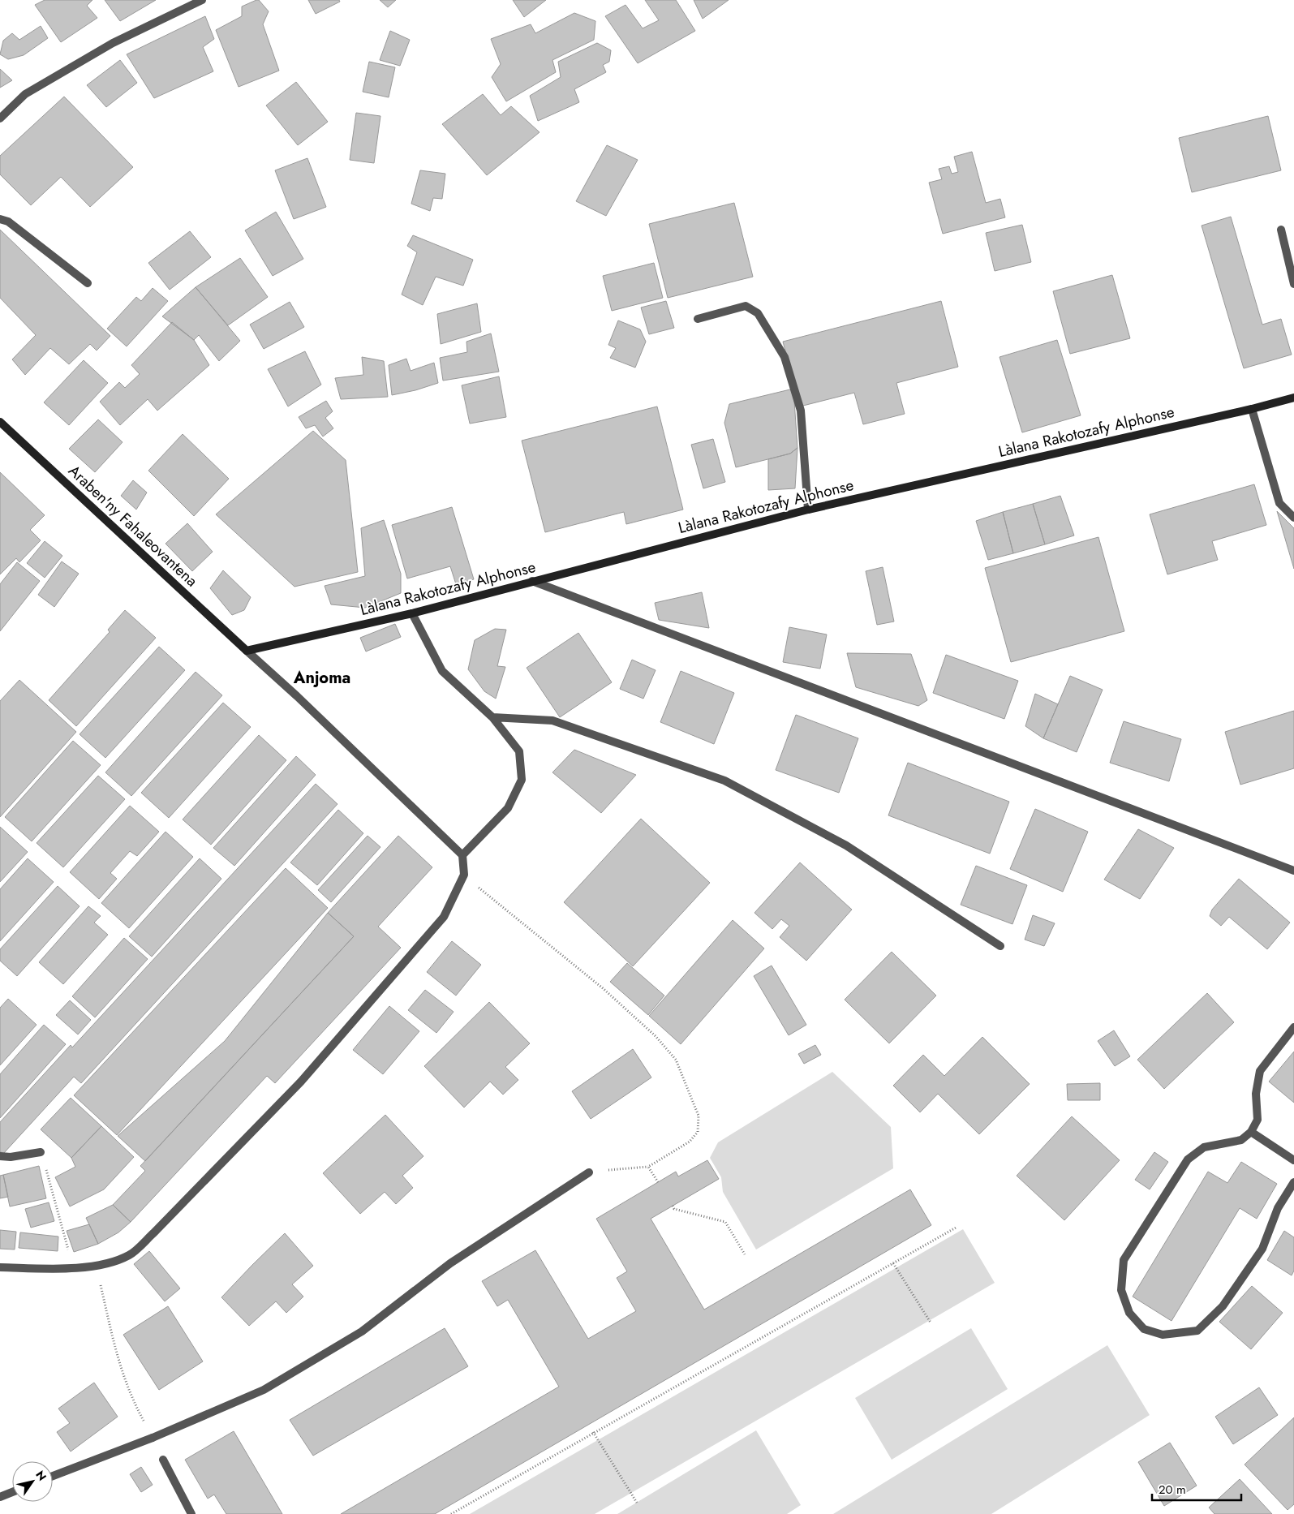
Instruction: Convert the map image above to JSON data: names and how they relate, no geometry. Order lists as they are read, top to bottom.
{
  "streets": {
    "street": ["Làlana Rakotozafy Alphonse", "Araben'ny Fahaleovantena"]
  },
  "crossings": [
    ["Làlana Rakotozafy Alphonse", "Araben'ny Fahaleovantena"]
  ],
  "districts": ["Anjoma"],
  "scale_bar": "20 m",
  "north": "top right"
}
